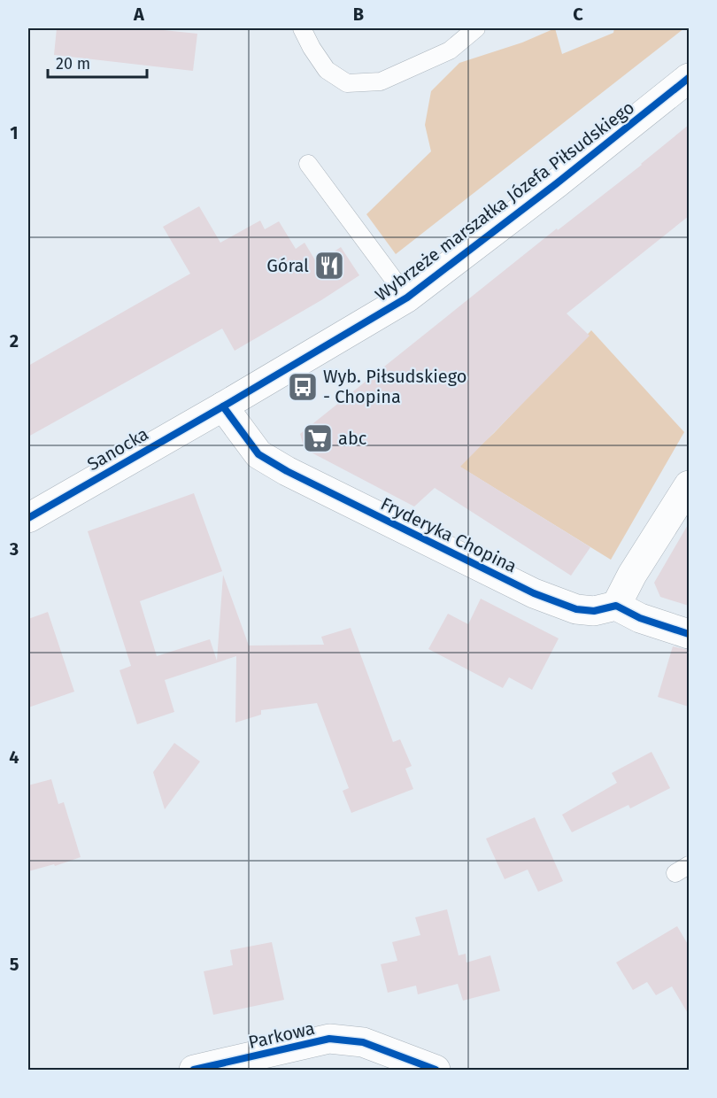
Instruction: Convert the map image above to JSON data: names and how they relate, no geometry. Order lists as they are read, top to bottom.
{
  "streets": {
    "street": [
      "Wybrzeże marszałka Józefa Piłsudskiego",
      "Sanocka",
      "Fryderyka Chopina",
      "Parkowa"
    ]
  },
  "crossings": [
    ["Wybrzeże marszałka Józefa Piłsudskiego", "Sanocka"],
    ["Wybrzeże marszałka Józefa Piłsudskiego", "Fryderyka Chopina"],
    ["Sanocka", "Fryderyka Chopina"]
  ],
  "places": {
    "restaurant": ["Góral"],
    "bus stop": ["Wyb. Piłsudskiego - Chopina"],
    "supermarket": ["abc"]
  },
  "scale_bar": "20 m",
  "grid": {
    "columns": ["A", "B", "C"],
    "rows": [
      "1",
      "2",
      "3",
      "4",
      "5"
    ]
  }
}
